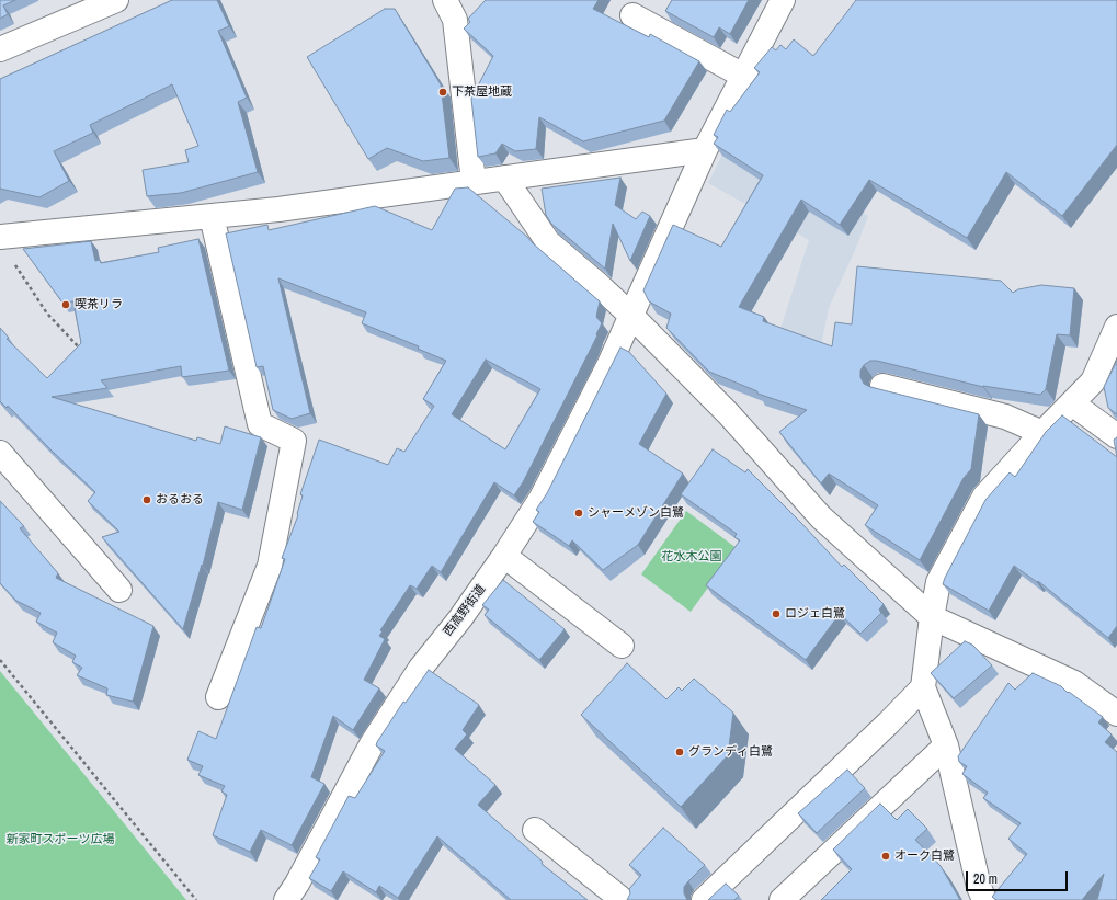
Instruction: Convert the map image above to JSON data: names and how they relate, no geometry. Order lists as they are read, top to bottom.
{
  "streets": {
    "street": ["西高野街道"]
  },
  "parks": ["花水木公園", "新家町スポーツ広場"],
  "places": [
    "下茶屋地蔵",
    "喫茶リラ",
    "おるおる",
    "シャーメゾン白鷺",
    "ロジェ白鷺",
    "グランディ白鷺",
    "オーク白鷺"
  ],
  "scale_bar": "20 m"
}
